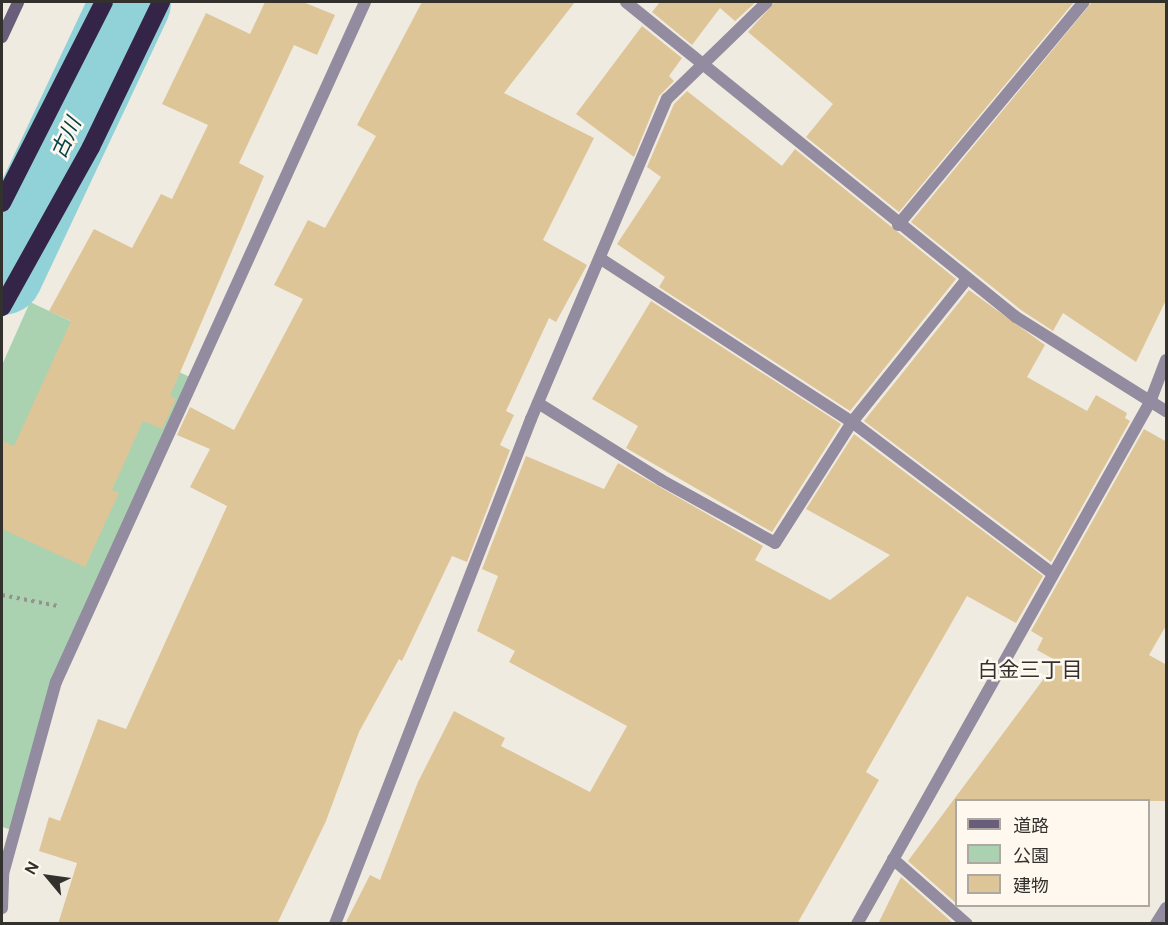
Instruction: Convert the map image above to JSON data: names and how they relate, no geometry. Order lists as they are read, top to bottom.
{
  "districts": ["白金三丁目"],
  "water": ["古川"],
  "legend": ["道路", "公園", "建物"],
  "north": "top left"
}
